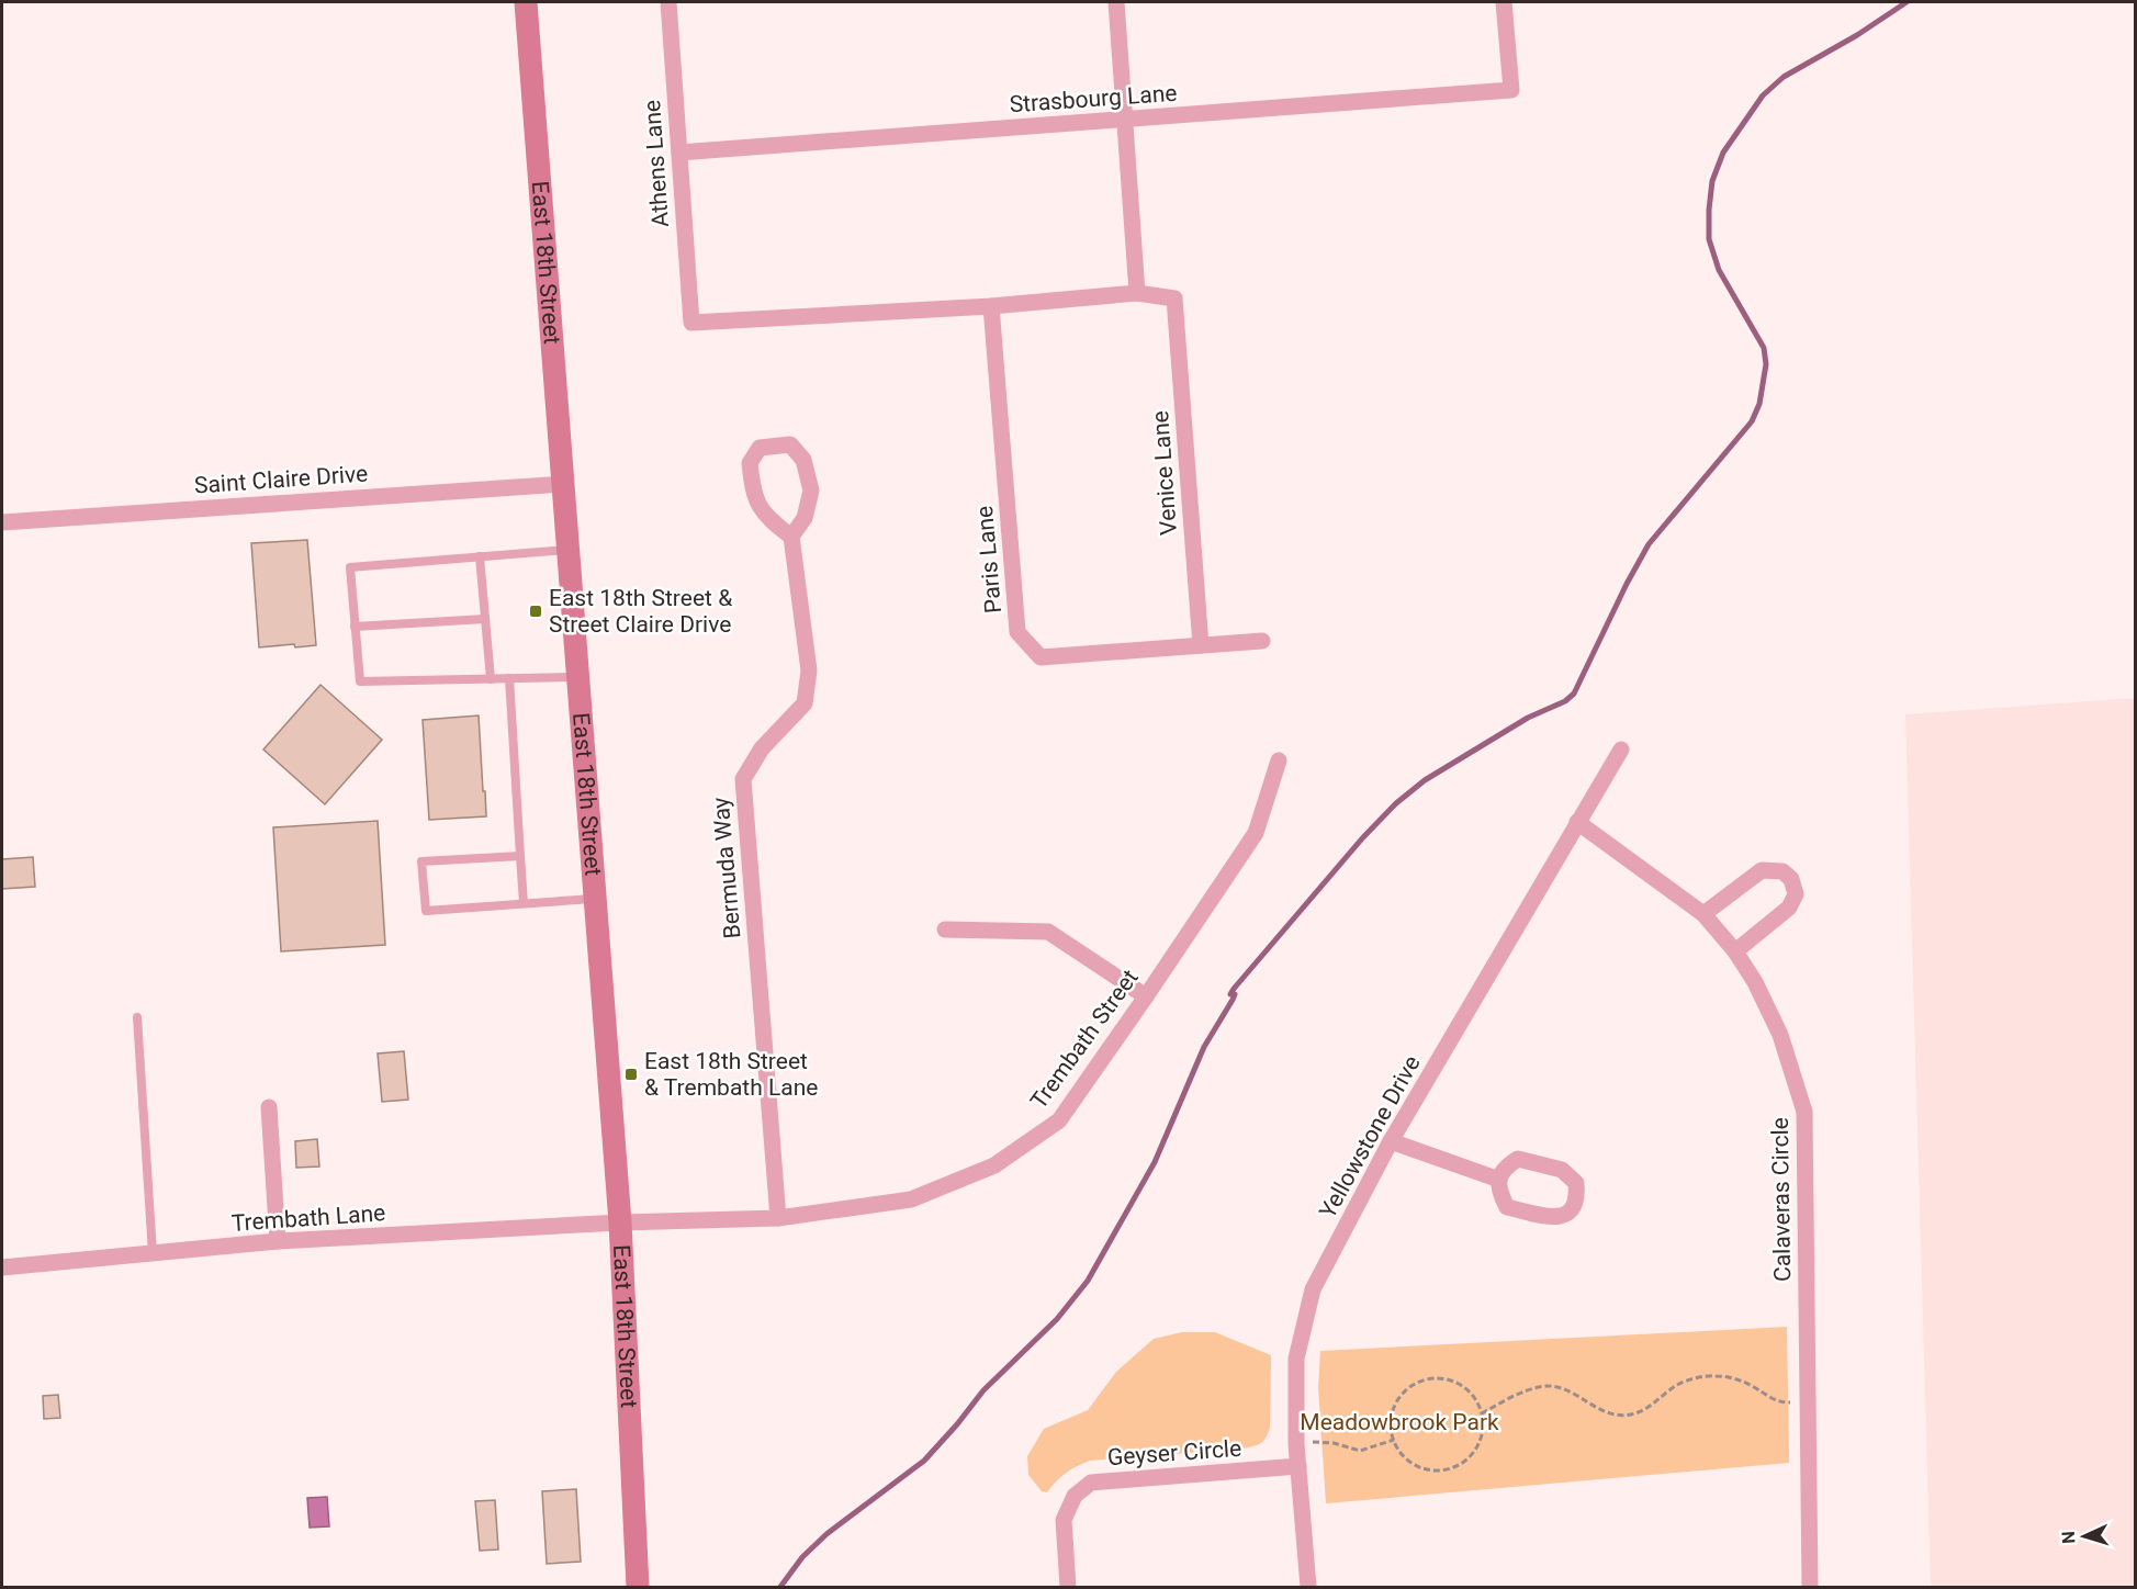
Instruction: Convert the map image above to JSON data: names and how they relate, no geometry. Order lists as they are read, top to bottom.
{
  "streets": {
    "main road": ["East 18th Street"],
    "street": [
      "Strasbourg Lane",
      "Athens Lane",
      "Venice Lane",
      "Saint Claire Drive",
      "Paris Lane",
      "Bermuda Way",
      "Trembath Street",
      "Yellowstone Drive",
      "Calaveras Circle",
      "Trembath Lane",
      "Geyser Circle"
    ]
  },
  "crossings": [
    ["Strasbourg Lane", "Athens Lane"],
    ["Athens Lane", "Paris Lane"],
    ["East 18th Street", "Saint Claire Drive"],
    ["East 18th Street", "Trembath Street"],
    ["East 18th Street", "Trembath Lane"],
    ["Venice Lane", "Paris Lane"],
    ["Bermuda Way", "Trembath Street"],
    ["Trembath Street", "Trembath Lane"],
    ["Yellowstone Drive", "Calaveras Circle"],
    ["Yellowstone Drive", "Geyser Circle"]
  ],
  "parks": ["Meadowbrook Park"],
  "places": {
    "transit": ["East 18th Street & Street Claire Drive", "East 18th Street & Trembath Lane"]
  },
  "north": "left"
}
